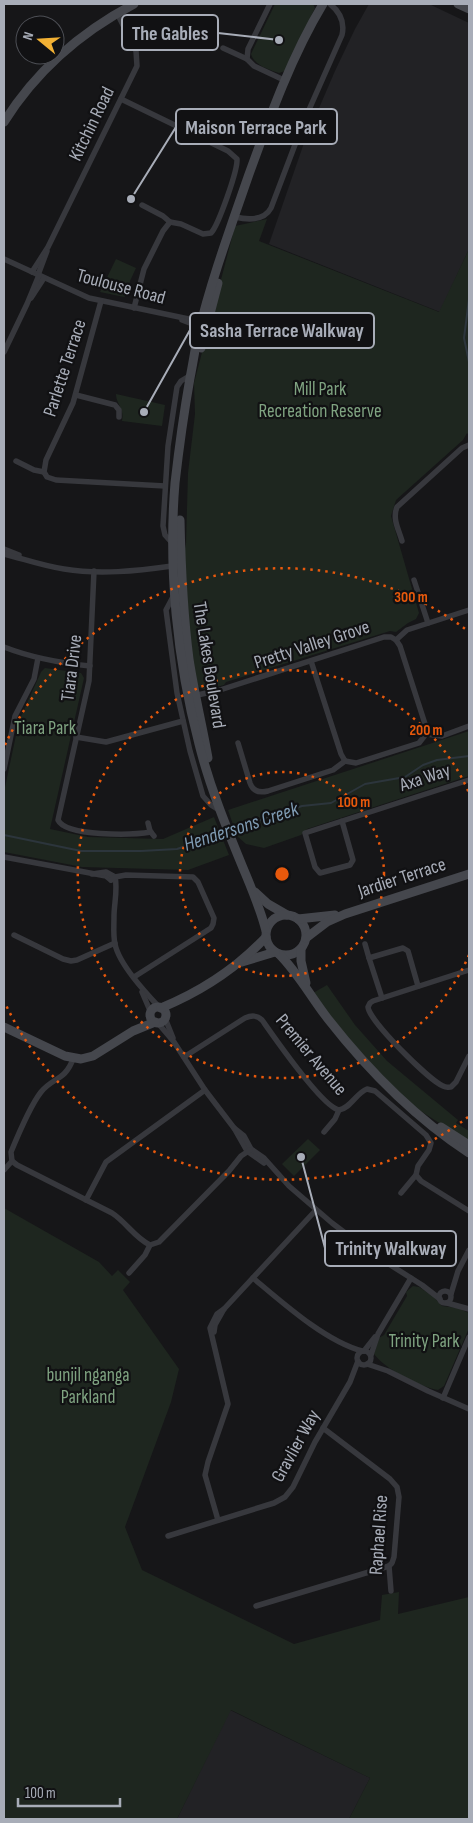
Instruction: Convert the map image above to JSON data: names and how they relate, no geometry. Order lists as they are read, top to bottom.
{
  "streets": {
    "street": [
      "Kitchin Road",
      "Toulouse Road",
      "Parlette Terrace",
      "Pretty Valley Grove",
      "The Lakes Boulevard",
      "Tiara Drive",
      "Axa Way",
      "Jardier Terrace",
      "Premier Avenue",
      "Gravlier Way",
      "Raphael Rise"
    ]
  },
  "crossings": [
    ["Kitchin Road", "Toulouse Road"],
    ["Toulouse Road", "Parlette Terrace"],
    ["Toulouse Road", "The Lakes Boulevard"],
    ["Pretty Valley Grove", "The Lakes Boulevard"],
    ["The Lakes Boulevard", "Jardier Terrace"],
    ["Gravlier Way", "Raphael Rise"]
  ],
  "water": ["Hendersons Creek"],
  "parks": [
    "Mill Park Recreation Reserve",
    "Tiara Park",
    "Trinity Park",
    "bunjil nganga Parkland"
  ],
  "places": [
    "The Gables",
    "Maison Terrace Park",
    "Sasha Terrace Walkway",
    "Trinity Walkway"
  ],
  "scale_bar": "100 m",
  "north": "left",
  "rings": ["300 m", "200 m", "100 m"]
}
